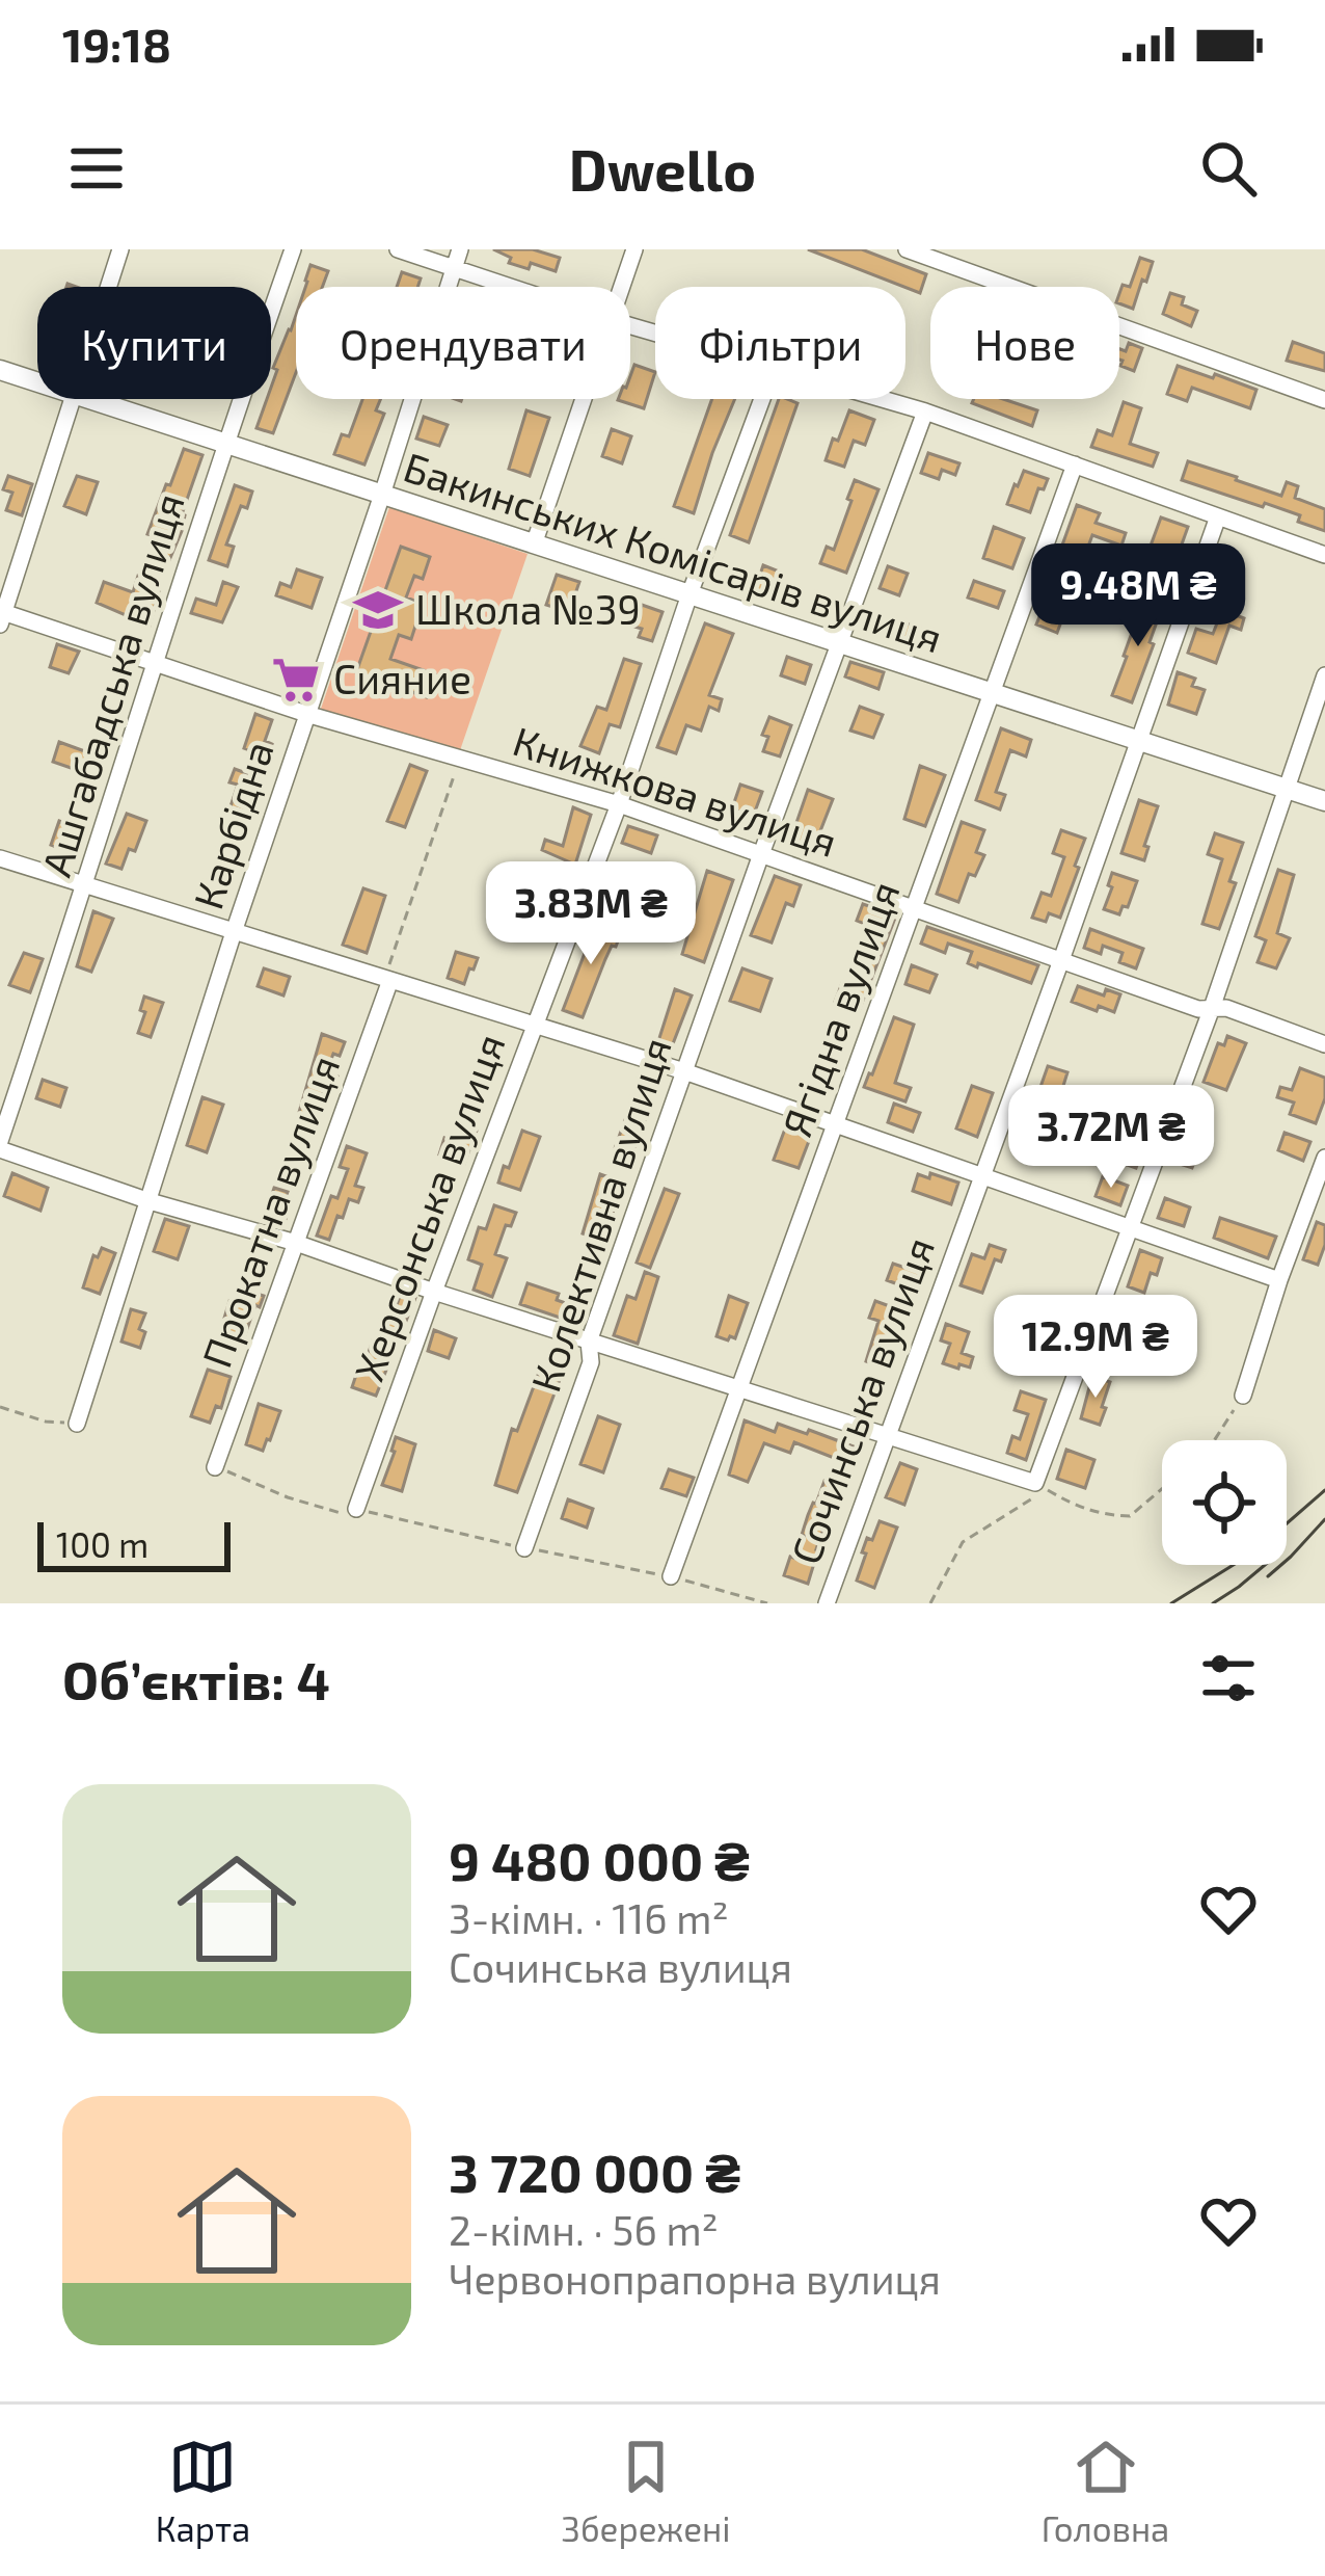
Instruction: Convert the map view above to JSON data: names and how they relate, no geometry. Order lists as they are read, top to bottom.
{
  "streets": {
    "street": [
      "Бакинських Комісарів вулиця",
      "Ашгабадська вулиця",
      "Книжкова вулиця",
      "Карбідна",
      "Ягідна вулиця",
      "Херсонська вулиця",
      "Прокатна вулиця",
      "Колективна вулиця",
      "Сочинська вулиця"
    ]
  },
  "crossings": [
    ["Бакинських Комісарів вулиця", "Ашгабадська вулиця"],
    ["Бакинських Комісарів вулиця", "Карбідна"],
    ["Бакинських Комісарів вулиця", "Ягідна вулиця"],
    ["Бакинських Комісарів вулиця", "Херсонська вулиця"],
    ["Бакинських Комісарів вулиця", "Колективна вулиця"],
    ["Бакинських Комісарів вулиця", "Сочинська вулиця"],
    ["Ашгабадська вулиця", "Книжкова вулиця"],
    ["Книжкова вулиця", "Карбідна"],
    ["Книжкова вулиця", "Ягідна вулиця"],
    ["Книжкова вулиця", "Херсонська вулиця"],
    ["Книжкова вулиця", "Колективна вулиця"],
    ["Книжкова вулиця", "Сочинська вулиця"]
  ],
  "places": {
    "school or university": ["Школа №39"],
    "supermarket": ["Сияние"]
  },
  "scale_bar": "100 m",
  "page": {
    "status": "19:18",
    "header": "Dwello",
    "chip": [
      "Купити",
      "Орендувати",
      "Фільтри",
      "Нове"
    ],
    "price": [
      "9.48M ₴",
      "3.83M ₴",
      "3.72M ₴",
      "12.9M ₴"
    ],
    "scale": "100 m",
    "heading": "Об’єктів: 4",
    "list": [
      {
        "name": "9 480 000 ₴",
        "note": "3-кімн. · 116 m² · Сочинська вулиця"
      },
      {
        "name": "3 720 000 ₴",
        "note": "2-кімн. · 56 m² · Червонопрапорна вулиця"
      }
    ],
    "tabs": ["Карта", "Збережені", "Головна"]
  }
}
